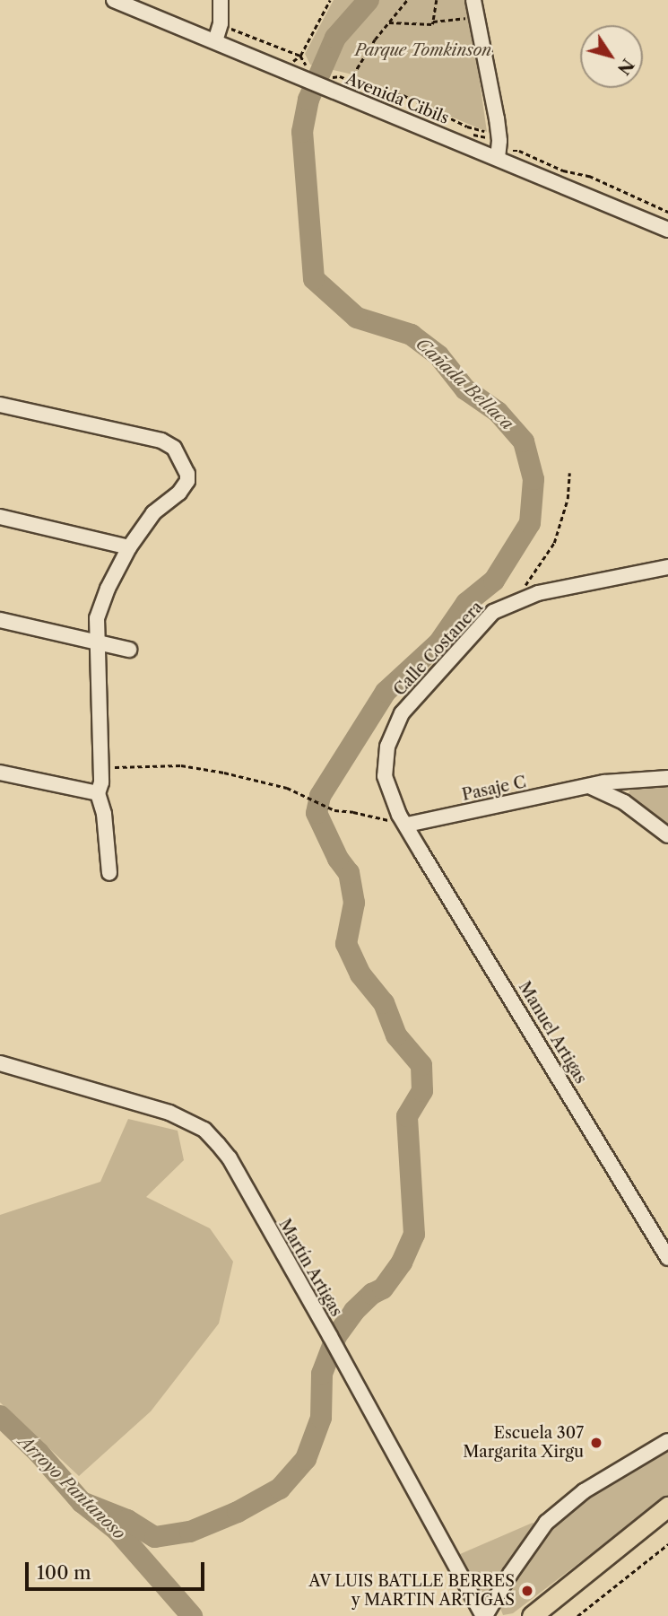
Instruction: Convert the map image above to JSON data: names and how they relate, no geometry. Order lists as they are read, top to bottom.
{
  "streets": {
    "street": [
      "Avenida Cibils",
      "Calle Costanera",
      "Pasaje C",
      "Manuel Artigas",
      "Martín Artigas"
    ]
  },
  "crossings": [
    ["Calle Costanera", "Pasaje C"],
    ["Calle Costanera", "Manuel Artigas"],
    ["Pasaje C", "Manuel Artigas"]
  ],
  "water": ["Cañada Bellaca", "Arroyo Pantanoso"],
  "parks": ["Parque Tomkinson"],
  "places": ["Escuela 307 Margarita Xirgu", "AV LUIS BATLLE BERRES y MARTIN ARTIGAS"],
  "scale_bar": "100 m",
  "north": "bottom right"
}
